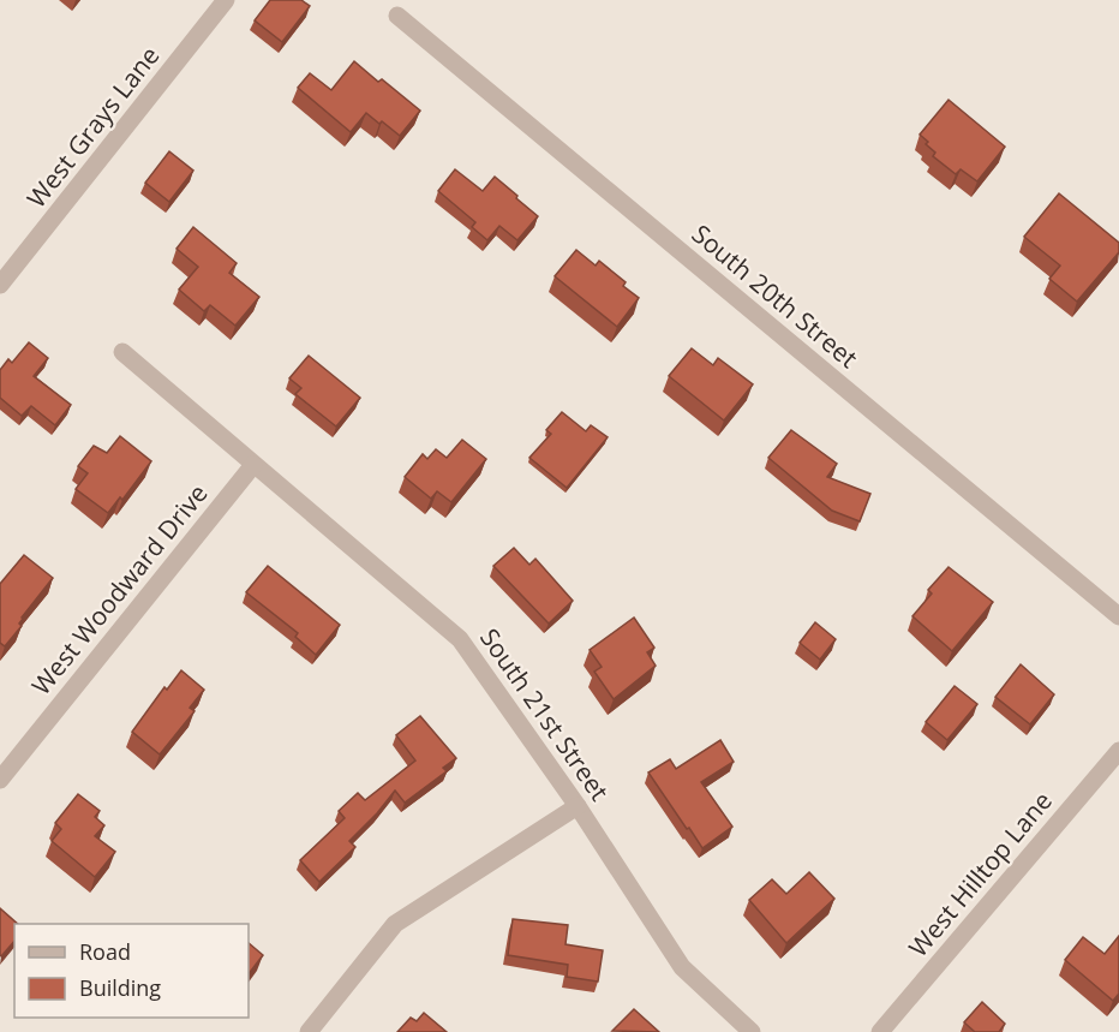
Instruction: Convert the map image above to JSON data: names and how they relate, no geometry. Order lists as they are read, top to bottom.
{
  "streets": {
    "street": [
      "West Grays Lane",
      "South 20th Street",
      "West Woodward Drive",
      "South 21st Street",
      "West Hilltop Lane"
    ]
  },
  "crossings": [
    ["West Woodward Drive", "South 21st Street"]
  ],
  "legend": ["Road", "Building"]
}
